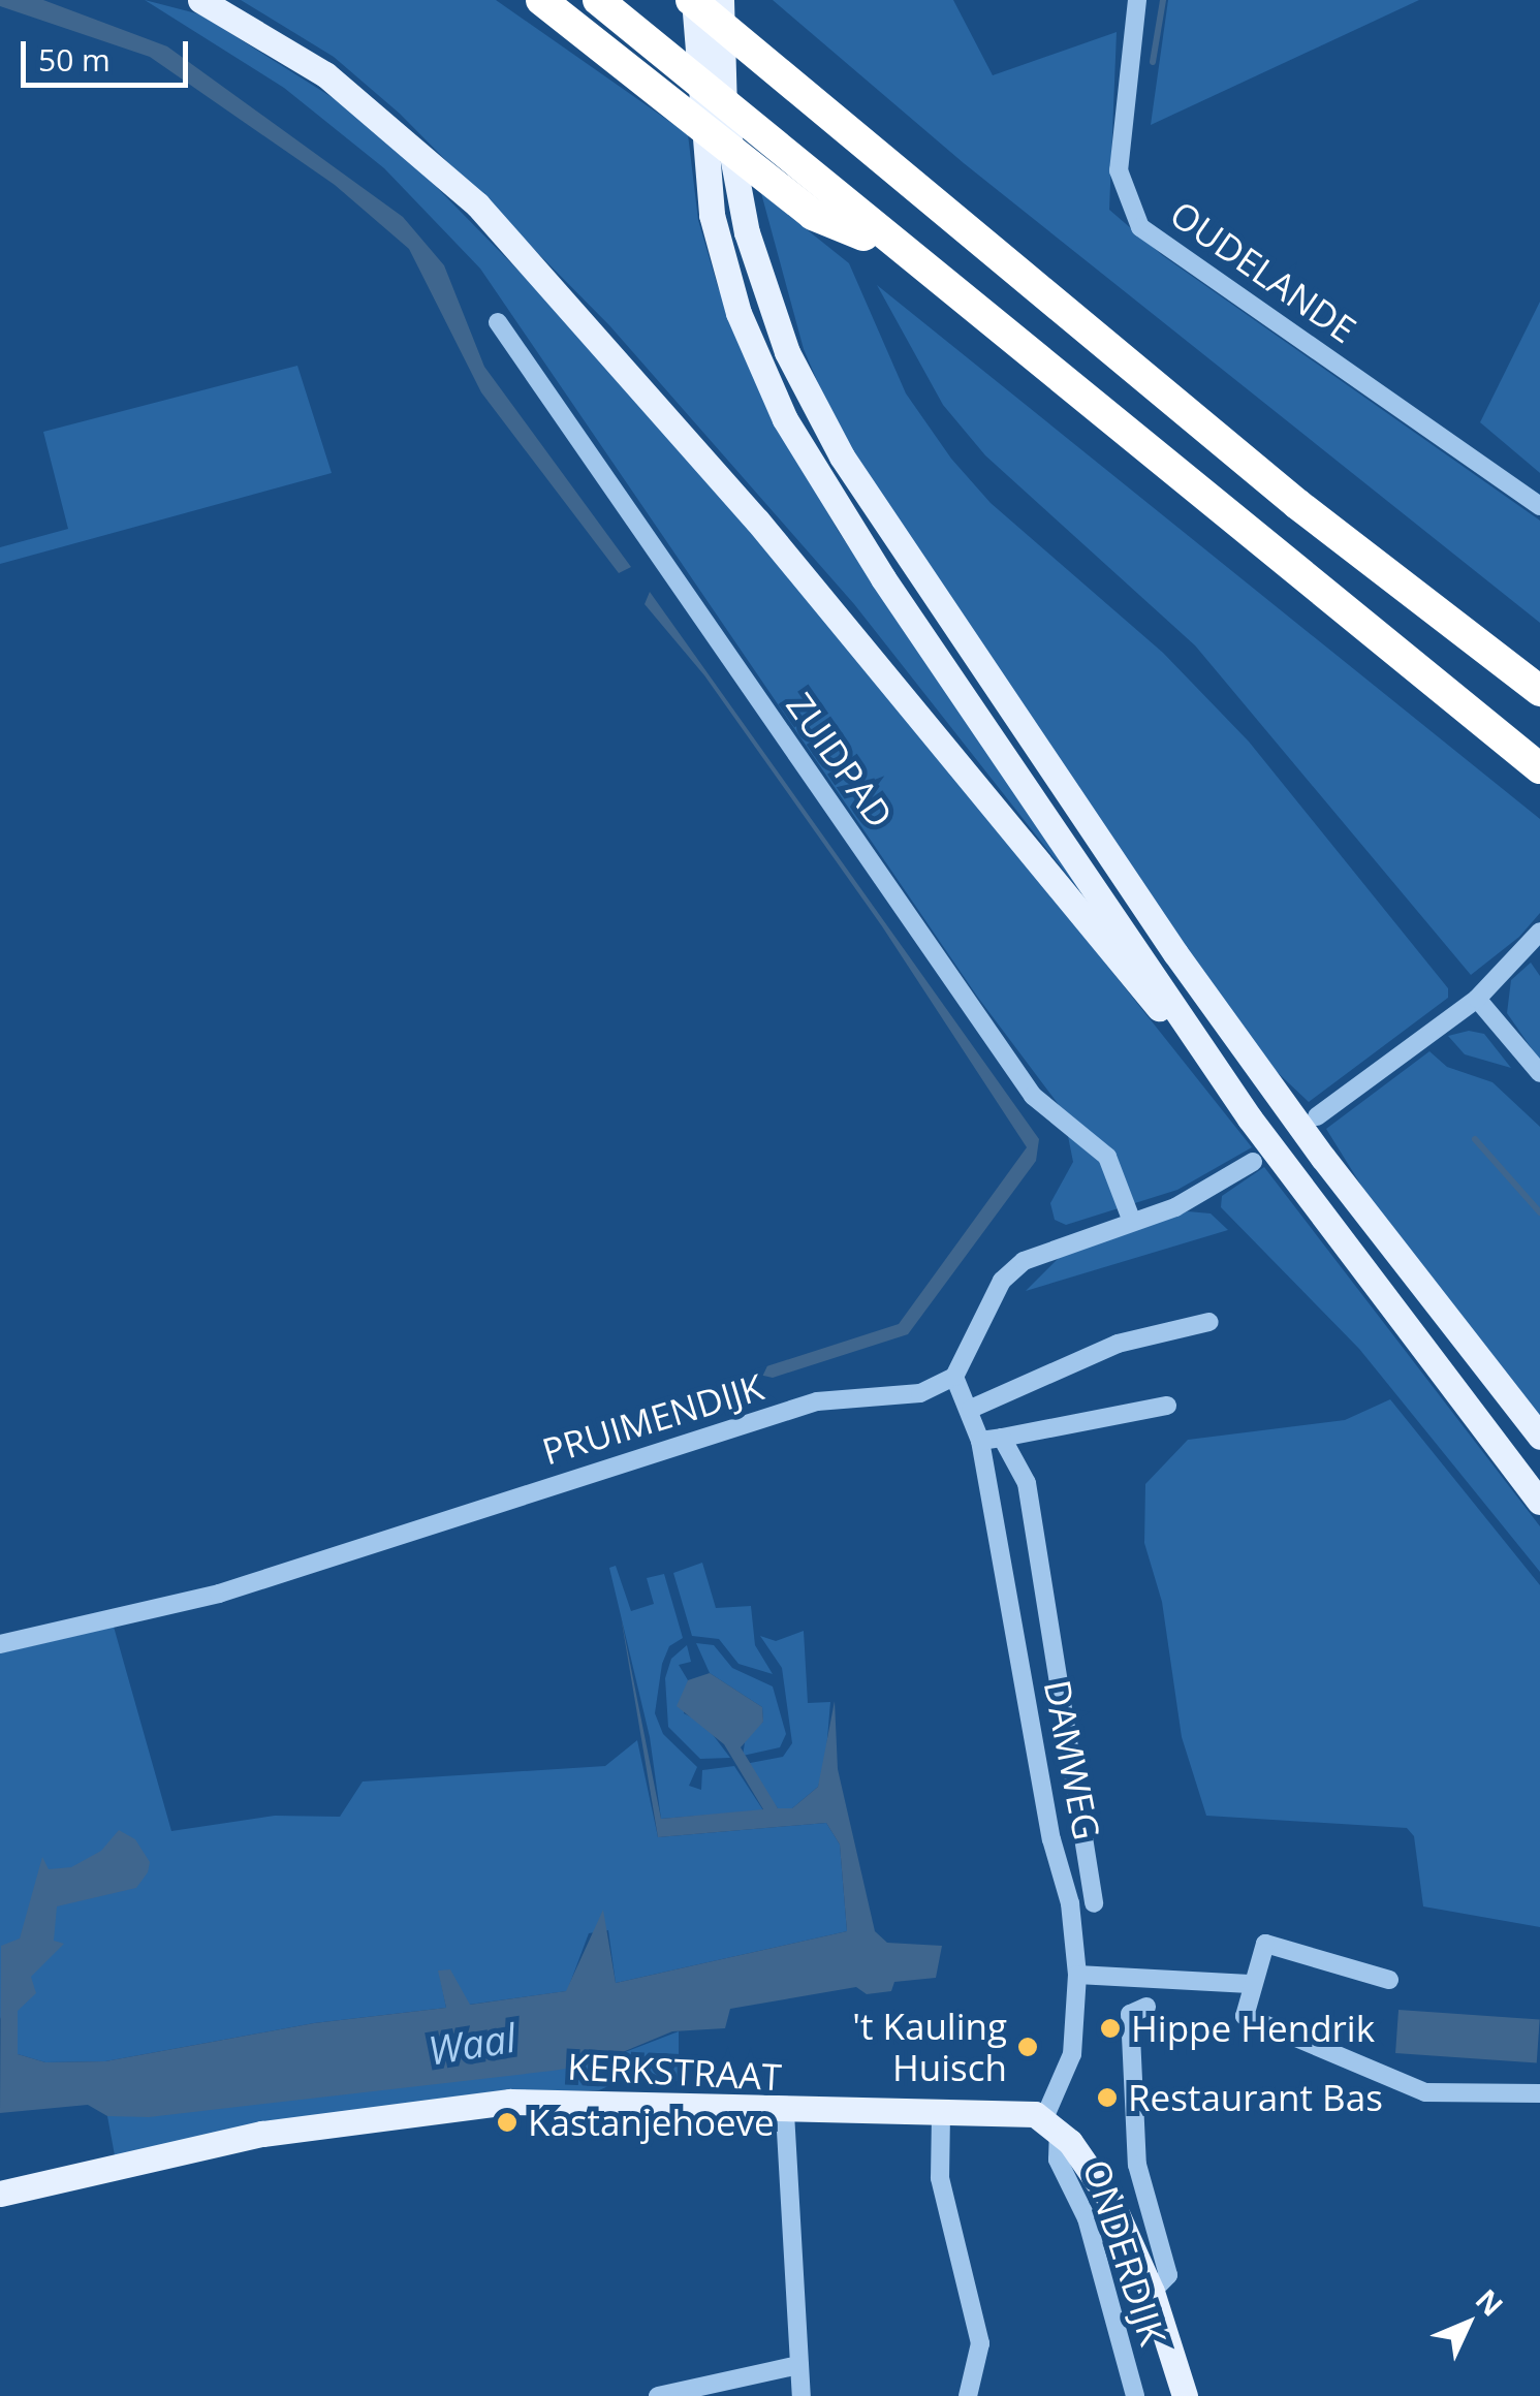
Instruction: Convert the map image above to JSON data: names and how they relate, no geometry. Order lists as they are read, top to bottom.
{
  "streets": {
    "main road": ["KERKSTRAAT"],
    "street": [
      "OUDELANDE",
      "ZUIDPAD",
      "PRUIMENDIJK",
      "DAMWEG",
      "ONDERDIJK"
    ]
  },
  "crossings": [
    ["PRUIMENDIJK", "DAMWEG"],
    ["DAMWEG", "KERKSTRAAT"],
    ["DAMWEG", "ONDERDIJK"],
    ["KERKSTRAAT", "ONDERDIJK"]
  ],
  "water": ["Waal"],
  "places": [
    "Hippe Hendrik",
    "'t Kauling Huisch",
    "Restaurant Bas",
    "Kastanjehoeve"
  ],
  "scale_bar": "50 m",
  "north": "top right"
}
